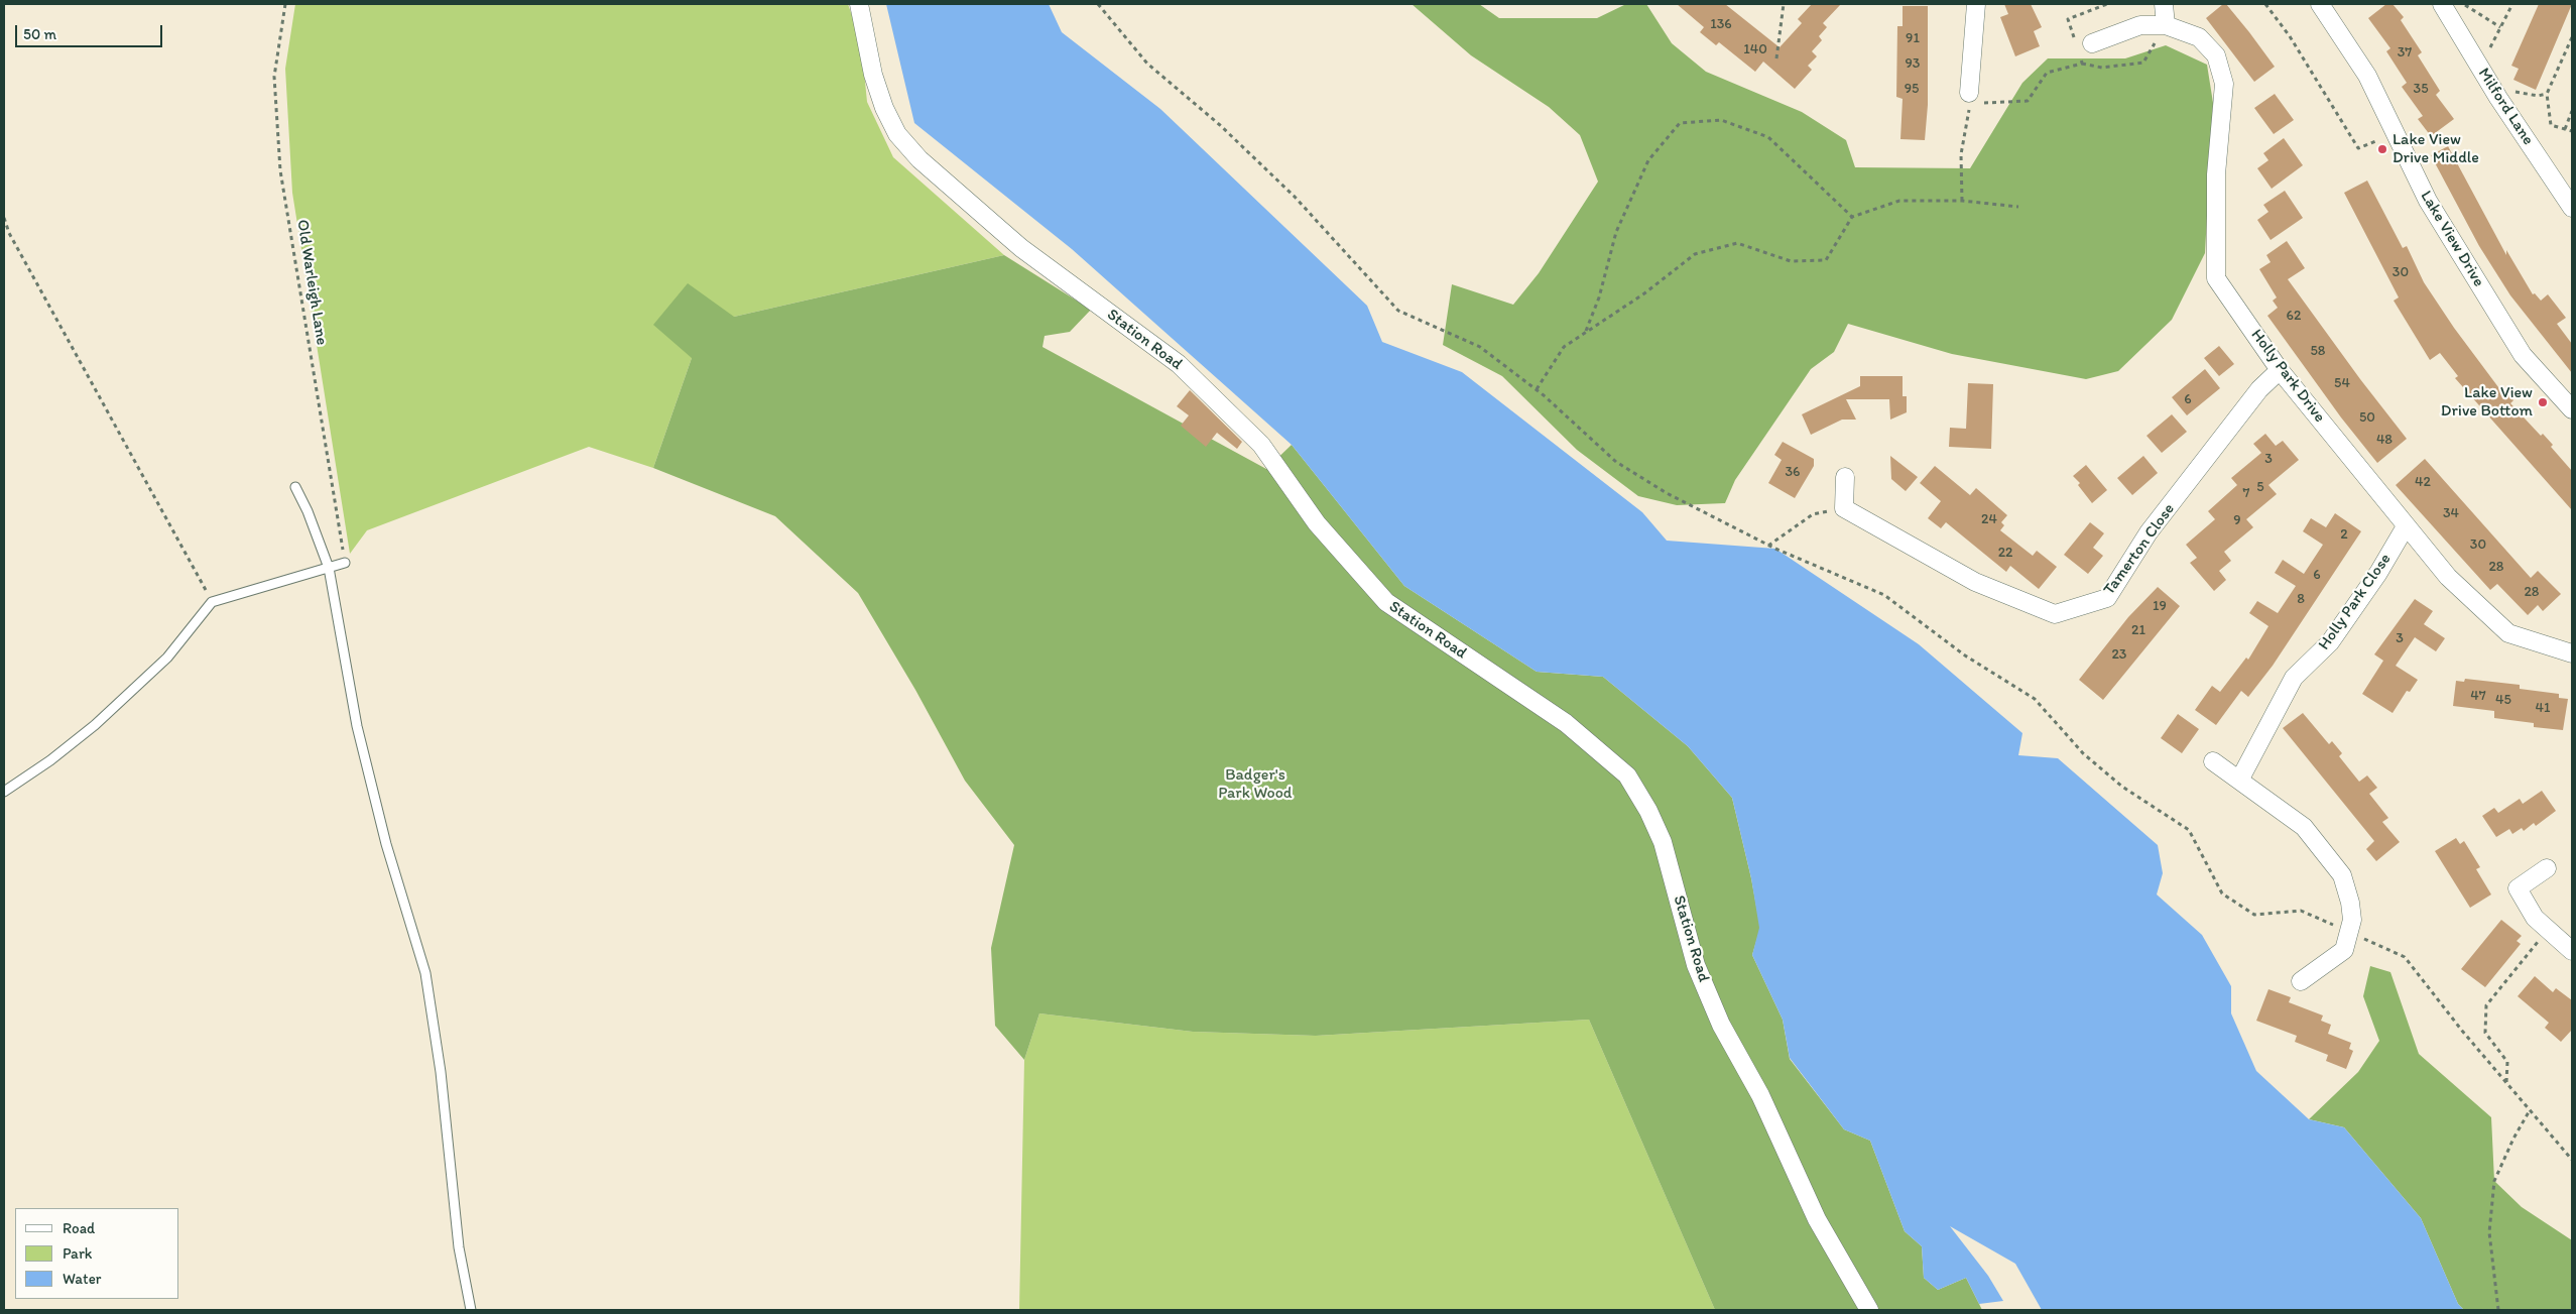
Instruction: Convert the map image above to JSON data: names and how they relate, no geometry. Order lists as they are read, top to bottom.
{
  "streets": {
    "street": [
      "Milford Lane",
      "Lake View Drive",
      "Station Road",
      "Holly Park Drive",
      "Tamerton Close",
      "Holly Park Close"
    ],
    "path": ["Old Warleigh Lane"]
  },
  "crossings": [
    ["Holly Park Drive", "Tamerton Close"],
    ["Holly Park Drive", "Holly Park Close"]
  ],
  "parks": ["Badger's Park Wood"],
  "places": ["Lake View Drive Middle", "Lake View Drive Bottom"],
  "house_numbers": [
    "136",
    "91",
    "140",
    "37",
    "93",
    "95",
    "35",
    "30",
    "62",
    "58",
    "54",
    "6",
    "50",
    "48",
    "3",
    "36",
    "42",
    "5",
    "7",
    "34",
    "24",
    "9",
    "2",
    "30",
    "22",
    "28",
    "6",
    "28",
    "8",
    "19",
    "21",
    "3",
    "23",
    "47",
    "45",
    "41"
  ],
  "legend": ["Road", "Park", "Water"],
  "scale_bar": "50 m"
}
